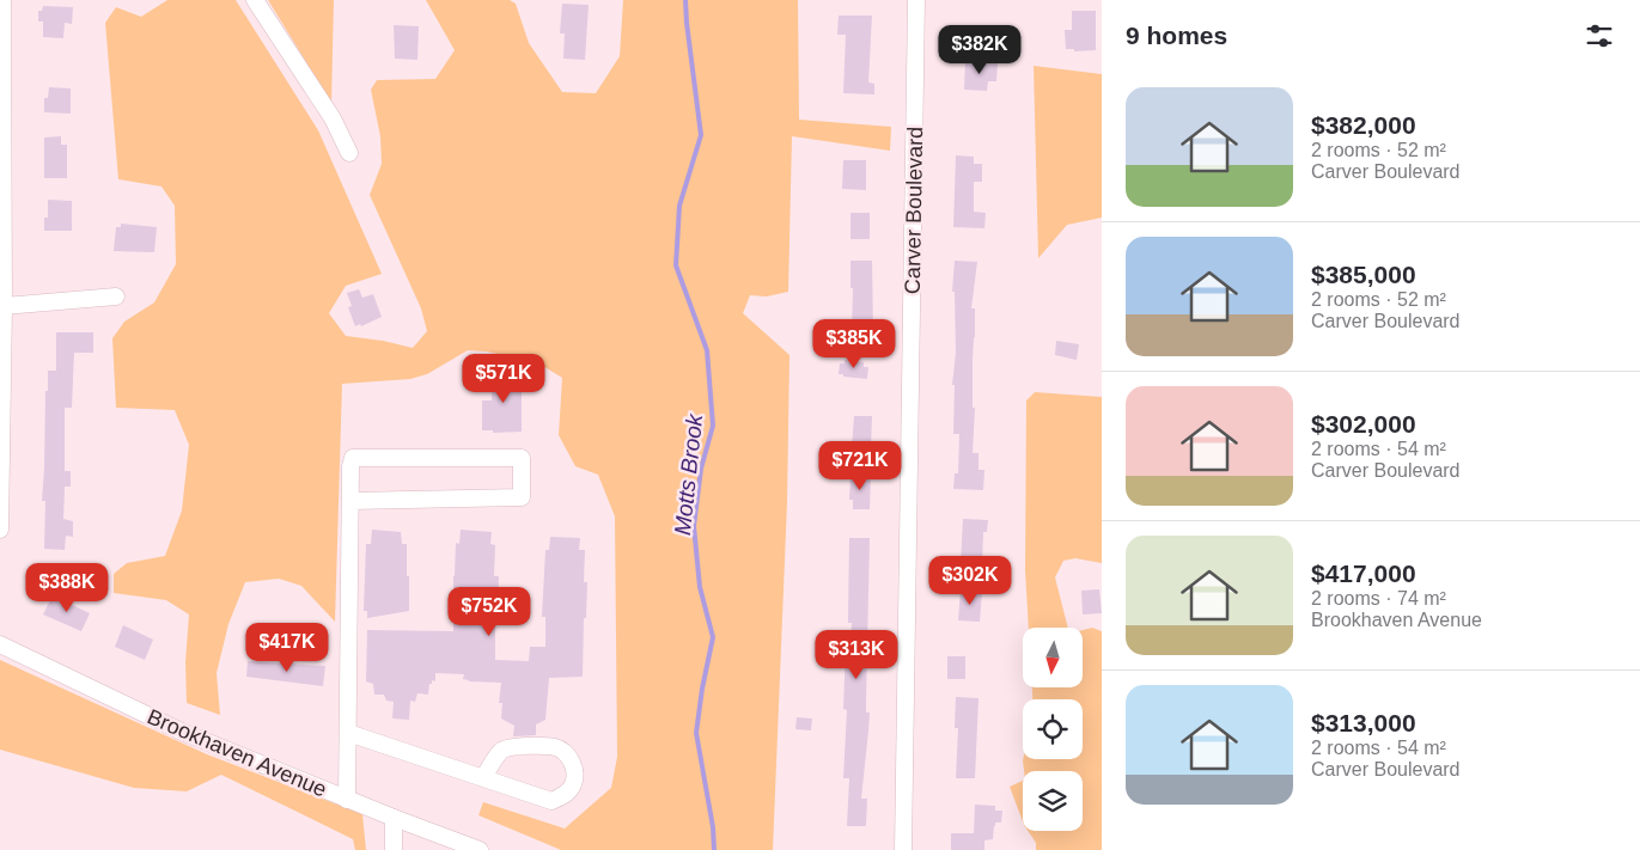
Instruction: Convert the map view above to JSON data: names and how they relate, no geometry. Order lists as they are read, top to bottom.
{
  "streets": {
    "street": ["Carver Boulevard", "Brookhaven Avenue"]
  },
  "water": ["Motts Brook"],
  "north": "bottom",
  "page": {
    "heading": "9 homes",
    "price": [
      "$382K",
      "$385K",
      "$571K",
      "$721K",
      "$302K",
      "$388K",
      "$752K",
      "$417K",
      "$313K"
    ],
    "list": [
      {
        "name": "$382,000",
        "note": "2 rooms · 52 m² · Carver Boulevard"
      },
      {
        "name": "$385,000",
        "note": "2 rooms · 52 m² · Carver Boulevard"
      },
      {
        "name": "$302,000",
        "note": "2 rooms · 54 m² · Carver Boulevard"
      },
      {
        "name": "$417,000",
        "note": "2 rooms · 74 m² · Brookhaven Avenue"
      },
      {
        "name": "$313,000",
        "note": "2 rooms · 54 m² · Carver Boulevard"
      }
    ]
  }
}
